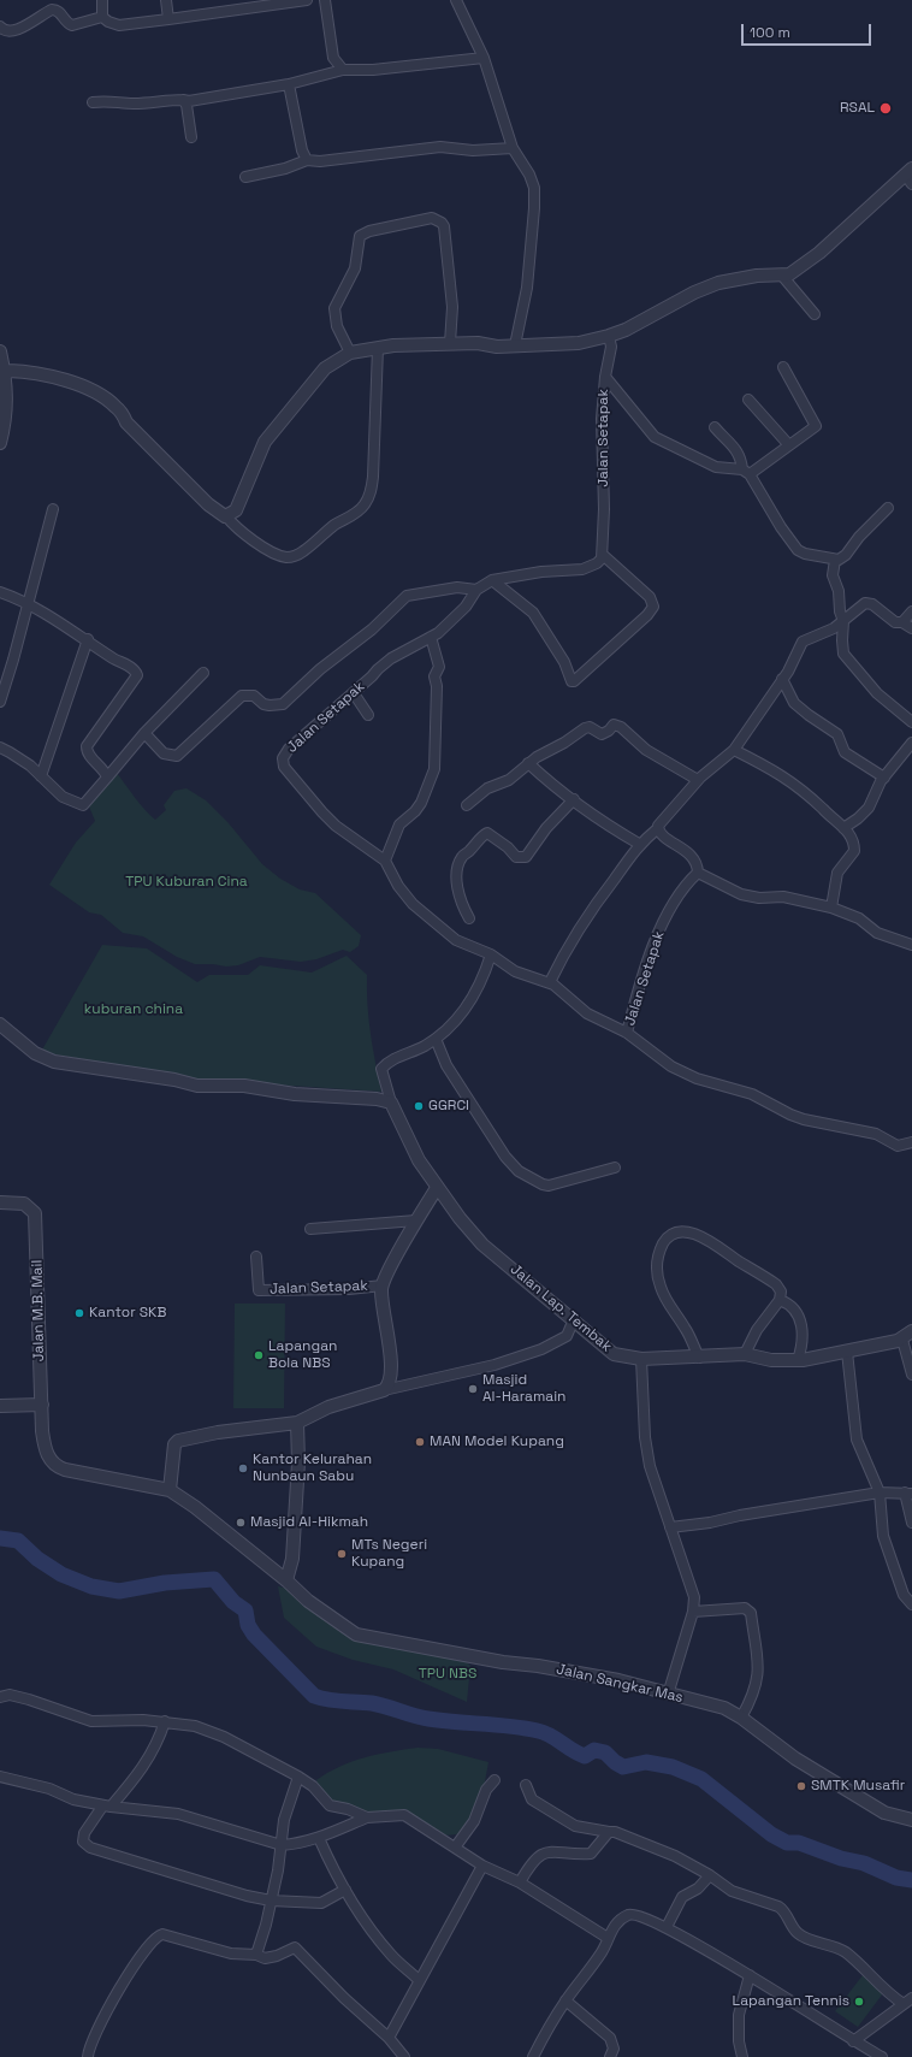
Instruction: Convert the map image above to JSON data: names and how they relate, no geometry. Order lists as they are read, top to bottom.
{
  "streets": {
    "street": [
      "Jalan Setapak",
      "Jalan Lap. Tembak",
      "Jalan M.B. Mail",
      "Jalan Sangkar Mas"
    ]
  },
  "parks": ["TPU Kuburan Cina", "kuburan china", "TPU NBS"],
  "places": [
    "RSAL",
    "GGRCI",
    "Kantor SKB",
    "Lapangan Bola NBS",
    "Masjid Al-Haramain",
    "MAN Model Kupang",
    "Kantor Kelurahan Nunbaun Sabu",
    "Masjid Al-Hikmah",
    "MTs Negeri Kupang",
    "SMTK Musafir",
    "Lapangan Tennis"
  ],
  "scale_bar": "100 m"
}
